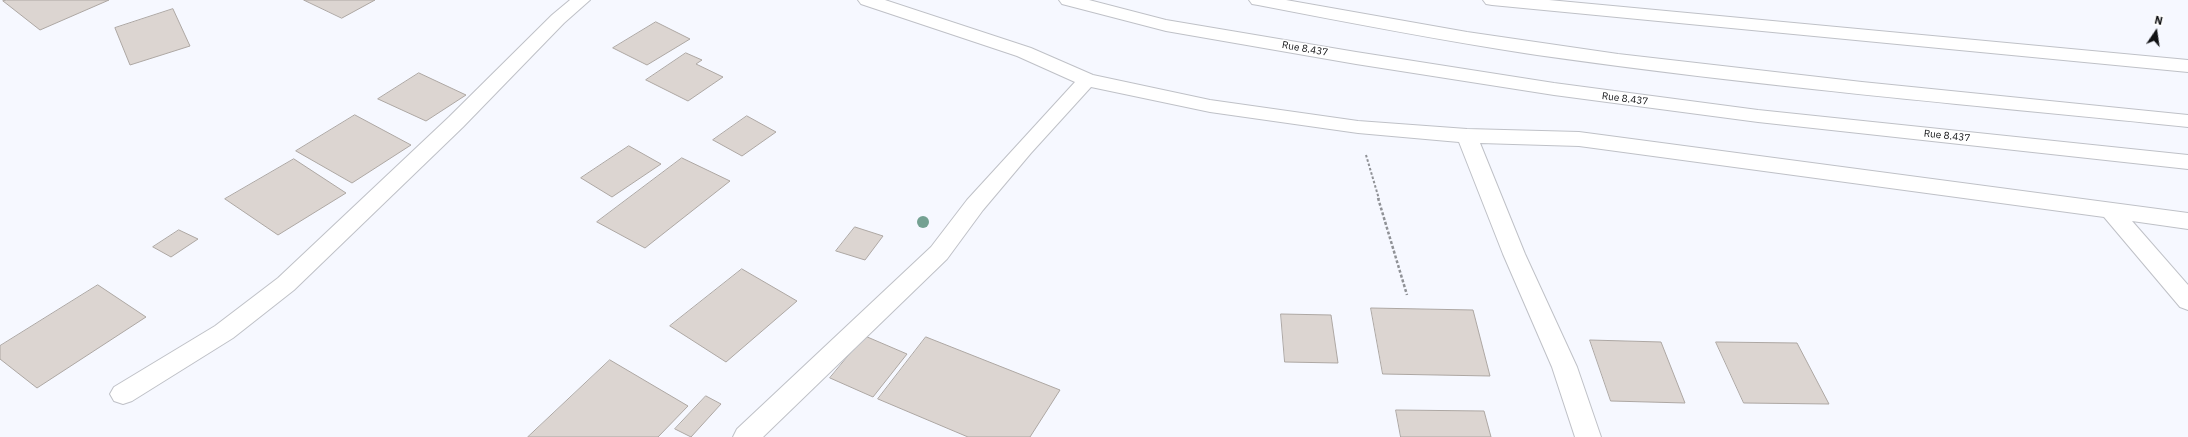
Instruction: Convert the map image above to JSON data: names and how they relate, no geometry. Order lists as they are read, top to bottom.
{
  "streets": {
    "street": ["Rue 8.437"]
  },
  "north": "top"
}
